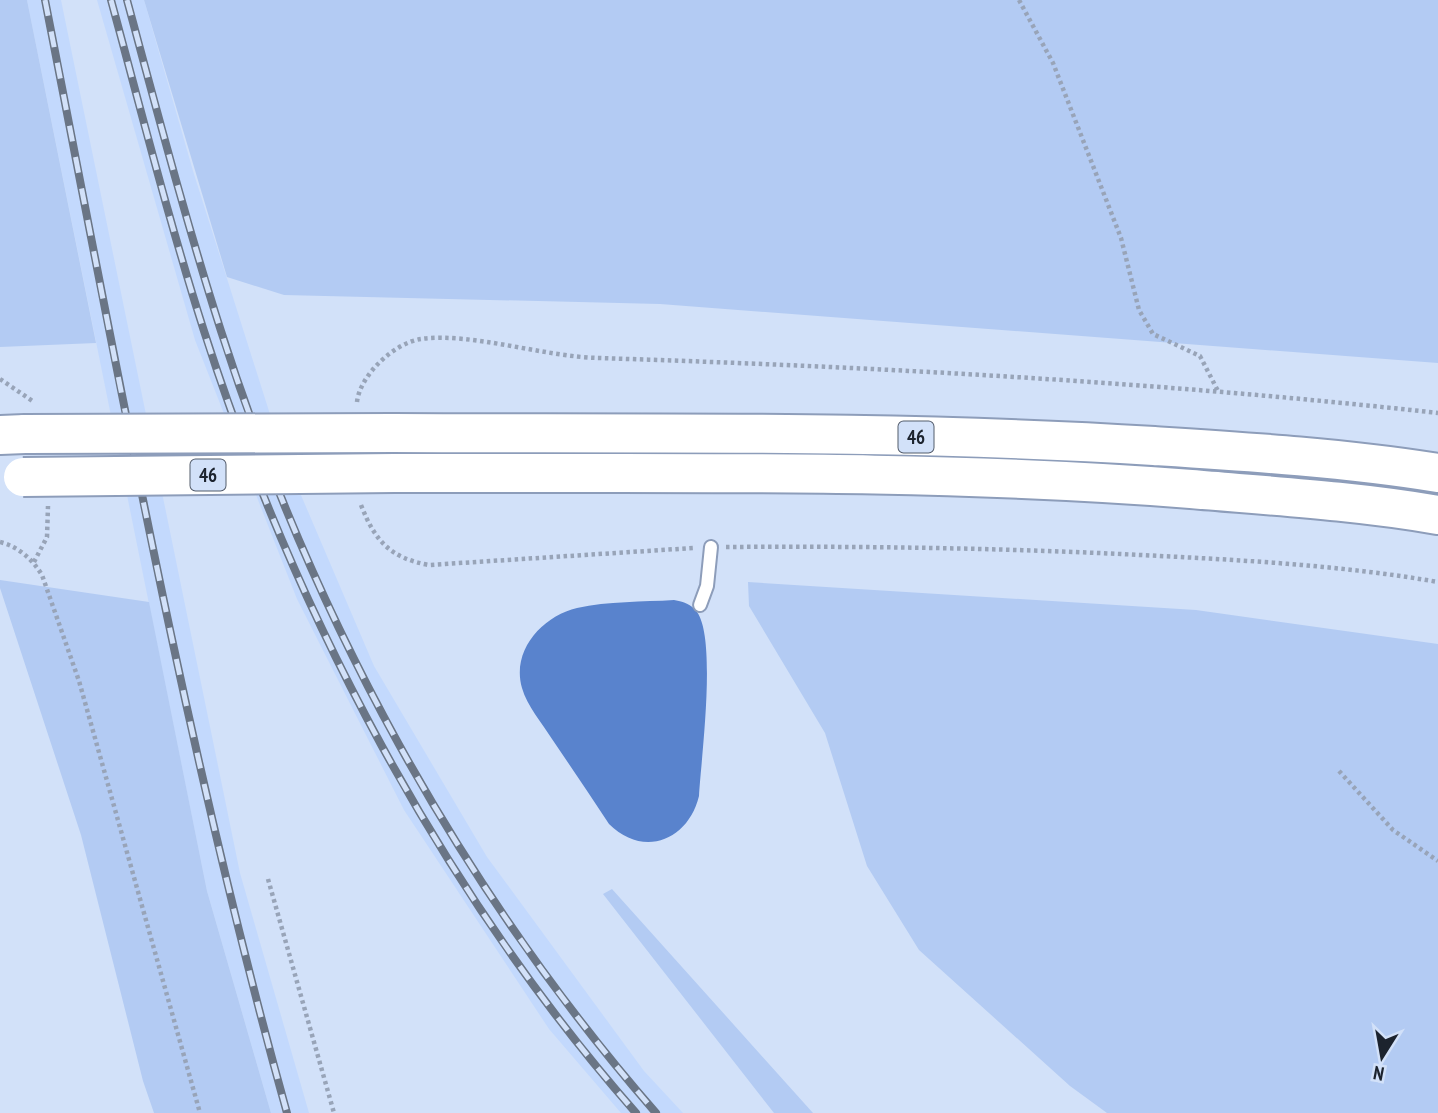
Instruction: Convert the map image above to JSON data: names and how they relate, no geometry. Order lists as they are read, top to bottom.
{
  "streets": {
    "main road": ["46"]
  },
  "north": "bottom"
}
